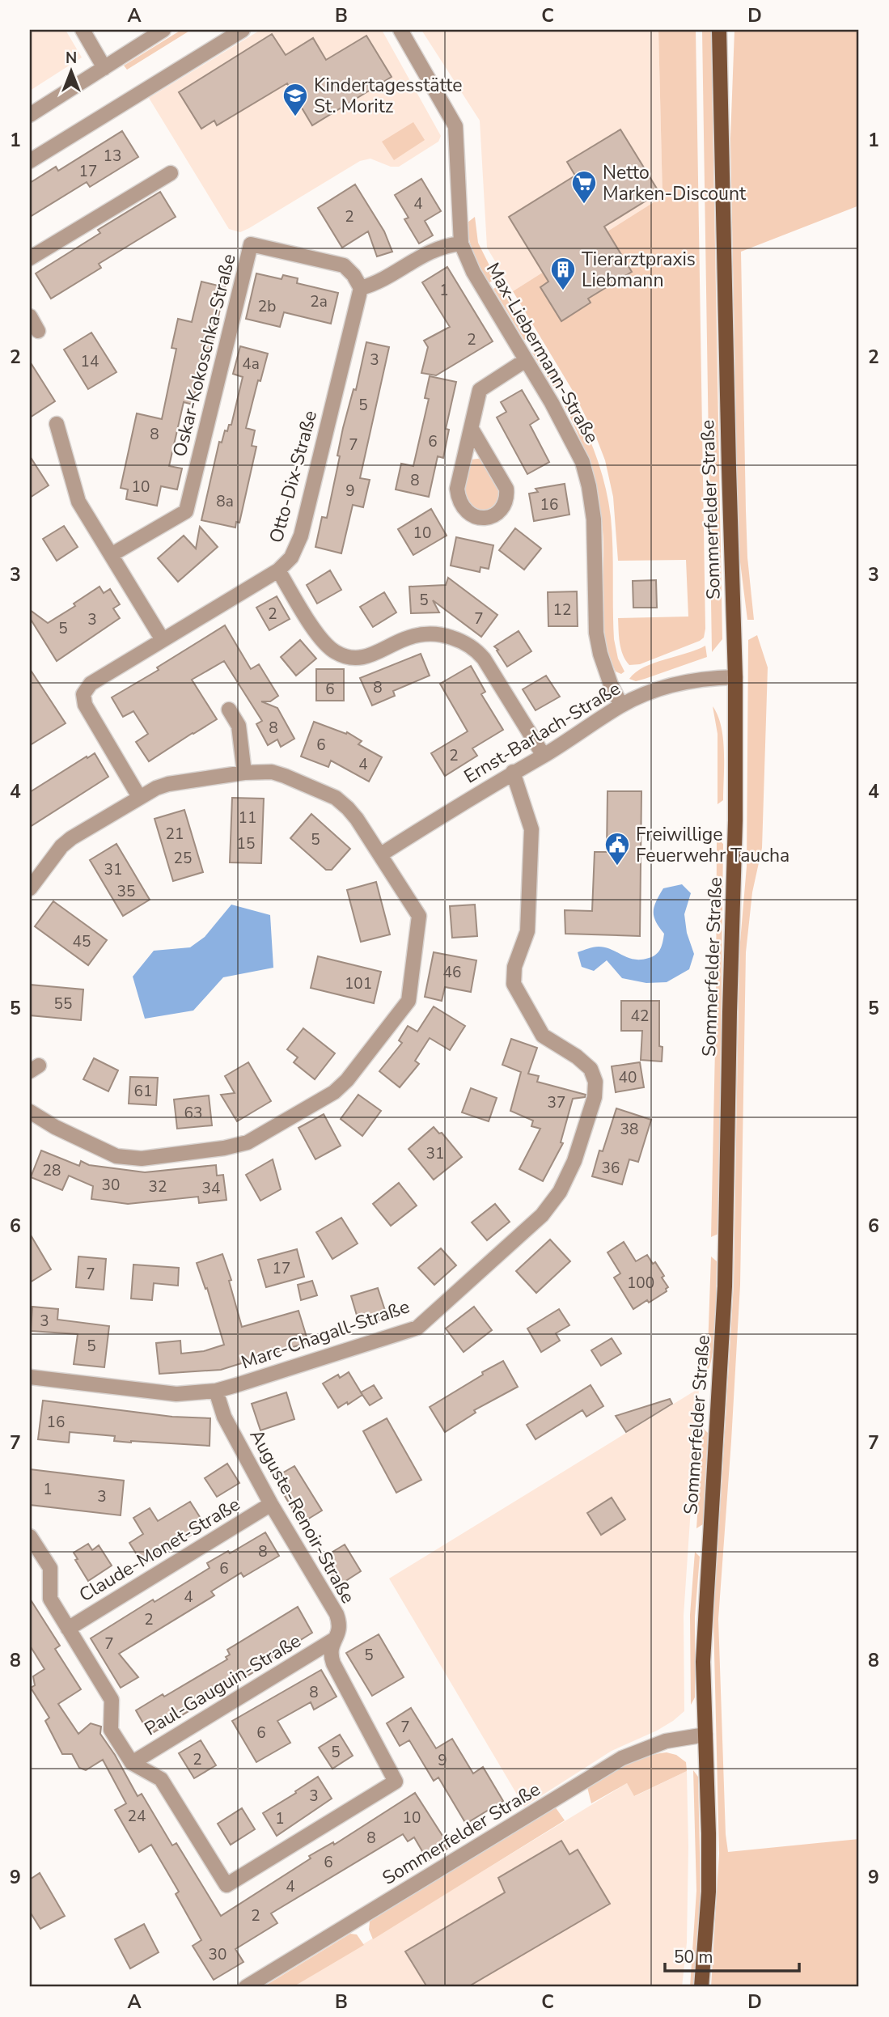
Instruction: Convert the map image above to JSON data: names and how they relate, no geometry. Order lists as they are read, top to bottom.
{
  "streets": {
    "main road": ["Sommerfelder Straße"],
    "street": [
      "Max-Liebermann-Straße",
      "Oskar-Kokoschka-Straße",
      "Otto-Dix-Straße",
      "Ernst-Barlach-Straße",
      "Marc-Chagall-Straße",
      "Auguste-Renoir-Straße",
      "Claude-Monet-Straße",
      "Paul-Gauguin-Straße"
    ]
  },
  "crossings": [
    ["Max-Liebermann-Straße", "Ernst-Barlach-Straße"],
    ["Oskar-Kokoschka-Straße", "Otto-Dix-Straße"],
    ["Sommerfelder Straße", "Ernst-Barlach-Straße"],
    ["Ernst-Barlach-Straße", "Marc-Chagall-Straße"],
    ["Marc-Chagall-Straße", "Auguste-Renoir-Straße"],
    ["Auguste-Renoir-Straße", "Claude-Monet-Straße"],
    ["Auguste-Renoir-Straße", "Paul-Gauguin-Straße"]
  ],
  "places": {
    "school or university": ["Kindertagesstätte St. Moritz"],
    "supermarket": ["Netto Marken-Discount"],
    "building": ["Tierarztpraxis Liebmann"],
    "public building": ["Freiwillige Feuerwehr Taucha"]
  },
  "house_numbers": [
    "13",
    "17",
    "4",
    "2",
    "1",
    "2a",
    "2b",
    "2",
    "3",
    "14",
    "4a",
    "5",
    "8",
    "6",
    "7",
    "8",
    "10",
    "9",
    "8a",
    "16",
    "10",
    "5",
    "12",
    "2",
    "7",
    "3",
    "5",
    "8",
    "6",
    "8",
    "6",
    "2",
    "4",
    "11",
    "21",
    "5",
    "15",
    "25",
    "31",
    "35",
    "45",
    "46",
    "101",
    "55",
    "42",
    "40",
    "61",
    "37",
    "63",
    "38",
    "31",
    "36",
    "28",
    "30",
    "32",
    "34",
    "17",
    "7",
    "100",
    "3",
    "5",
    "16",
    "1",
    "3",
    "8",
    "6",
    "4",
    "2",
    "7",
    "5",
    "8",
    "7",
    "6",
    "5",
    "2",
    "9",
    "3",
    "24",
    "10",
    "1",
    "8",
    "6",
    "4",
    "2",
    "30"
  ],
  "scale_bar": "50 m",
  "north": "top",
  "grid": {
    "columns": [
      "A",
      "B",
      "C",
      "D"
    ],
    "rows": [
      "1",
      "2",
      "3",
      "4",
      "5",
      "6",
      "7",
      "8",
      "9"
    ]
  }
}
